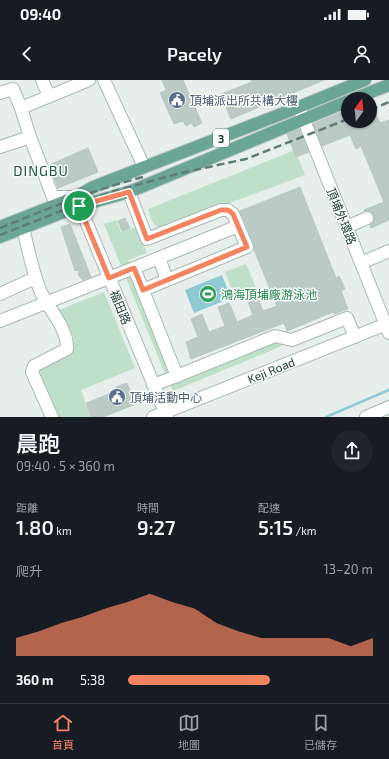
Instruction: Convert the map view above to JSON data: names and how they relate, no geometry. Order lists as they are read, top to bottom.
{
  "streets": {
    "main road": ["3"],
    "street": ["頂埔外環路", "福田路", "Keji Road"]
  },
  "crossings": [
    ["3", "頂埔外環路"],
    ["3", "福田路"],
    ["頂埔外環路", "Keji Road"],
    ["福田路", "Keji Road"]
  ],
  "districts": ["DINGBU"],
  "places": {
    "public building": ["頂埔派出所共構大樓", "頂埔活動中心"],
    "sports": ["鴻海頂埔廠游泳池"]
  },
  "north": "top",
  "page": {
    "status": "09:40",
    "header": "Pacely",
    "heading": ["晨跑", "09:40 · 5 × 360 m"],
    "stats": [
      ["距離", "1.80 km"],
      ["時間", "9:27"],
      ["配速", "5:15 /km"]
    ],
    "chart": ["爬升", "13–20 m"],
    "list": [
      {
        "name": "360 m",
        "note": "5:38"
      }
    ],
    "tabs": ["首頁", "地圖", "已儲存"]
  }
}
